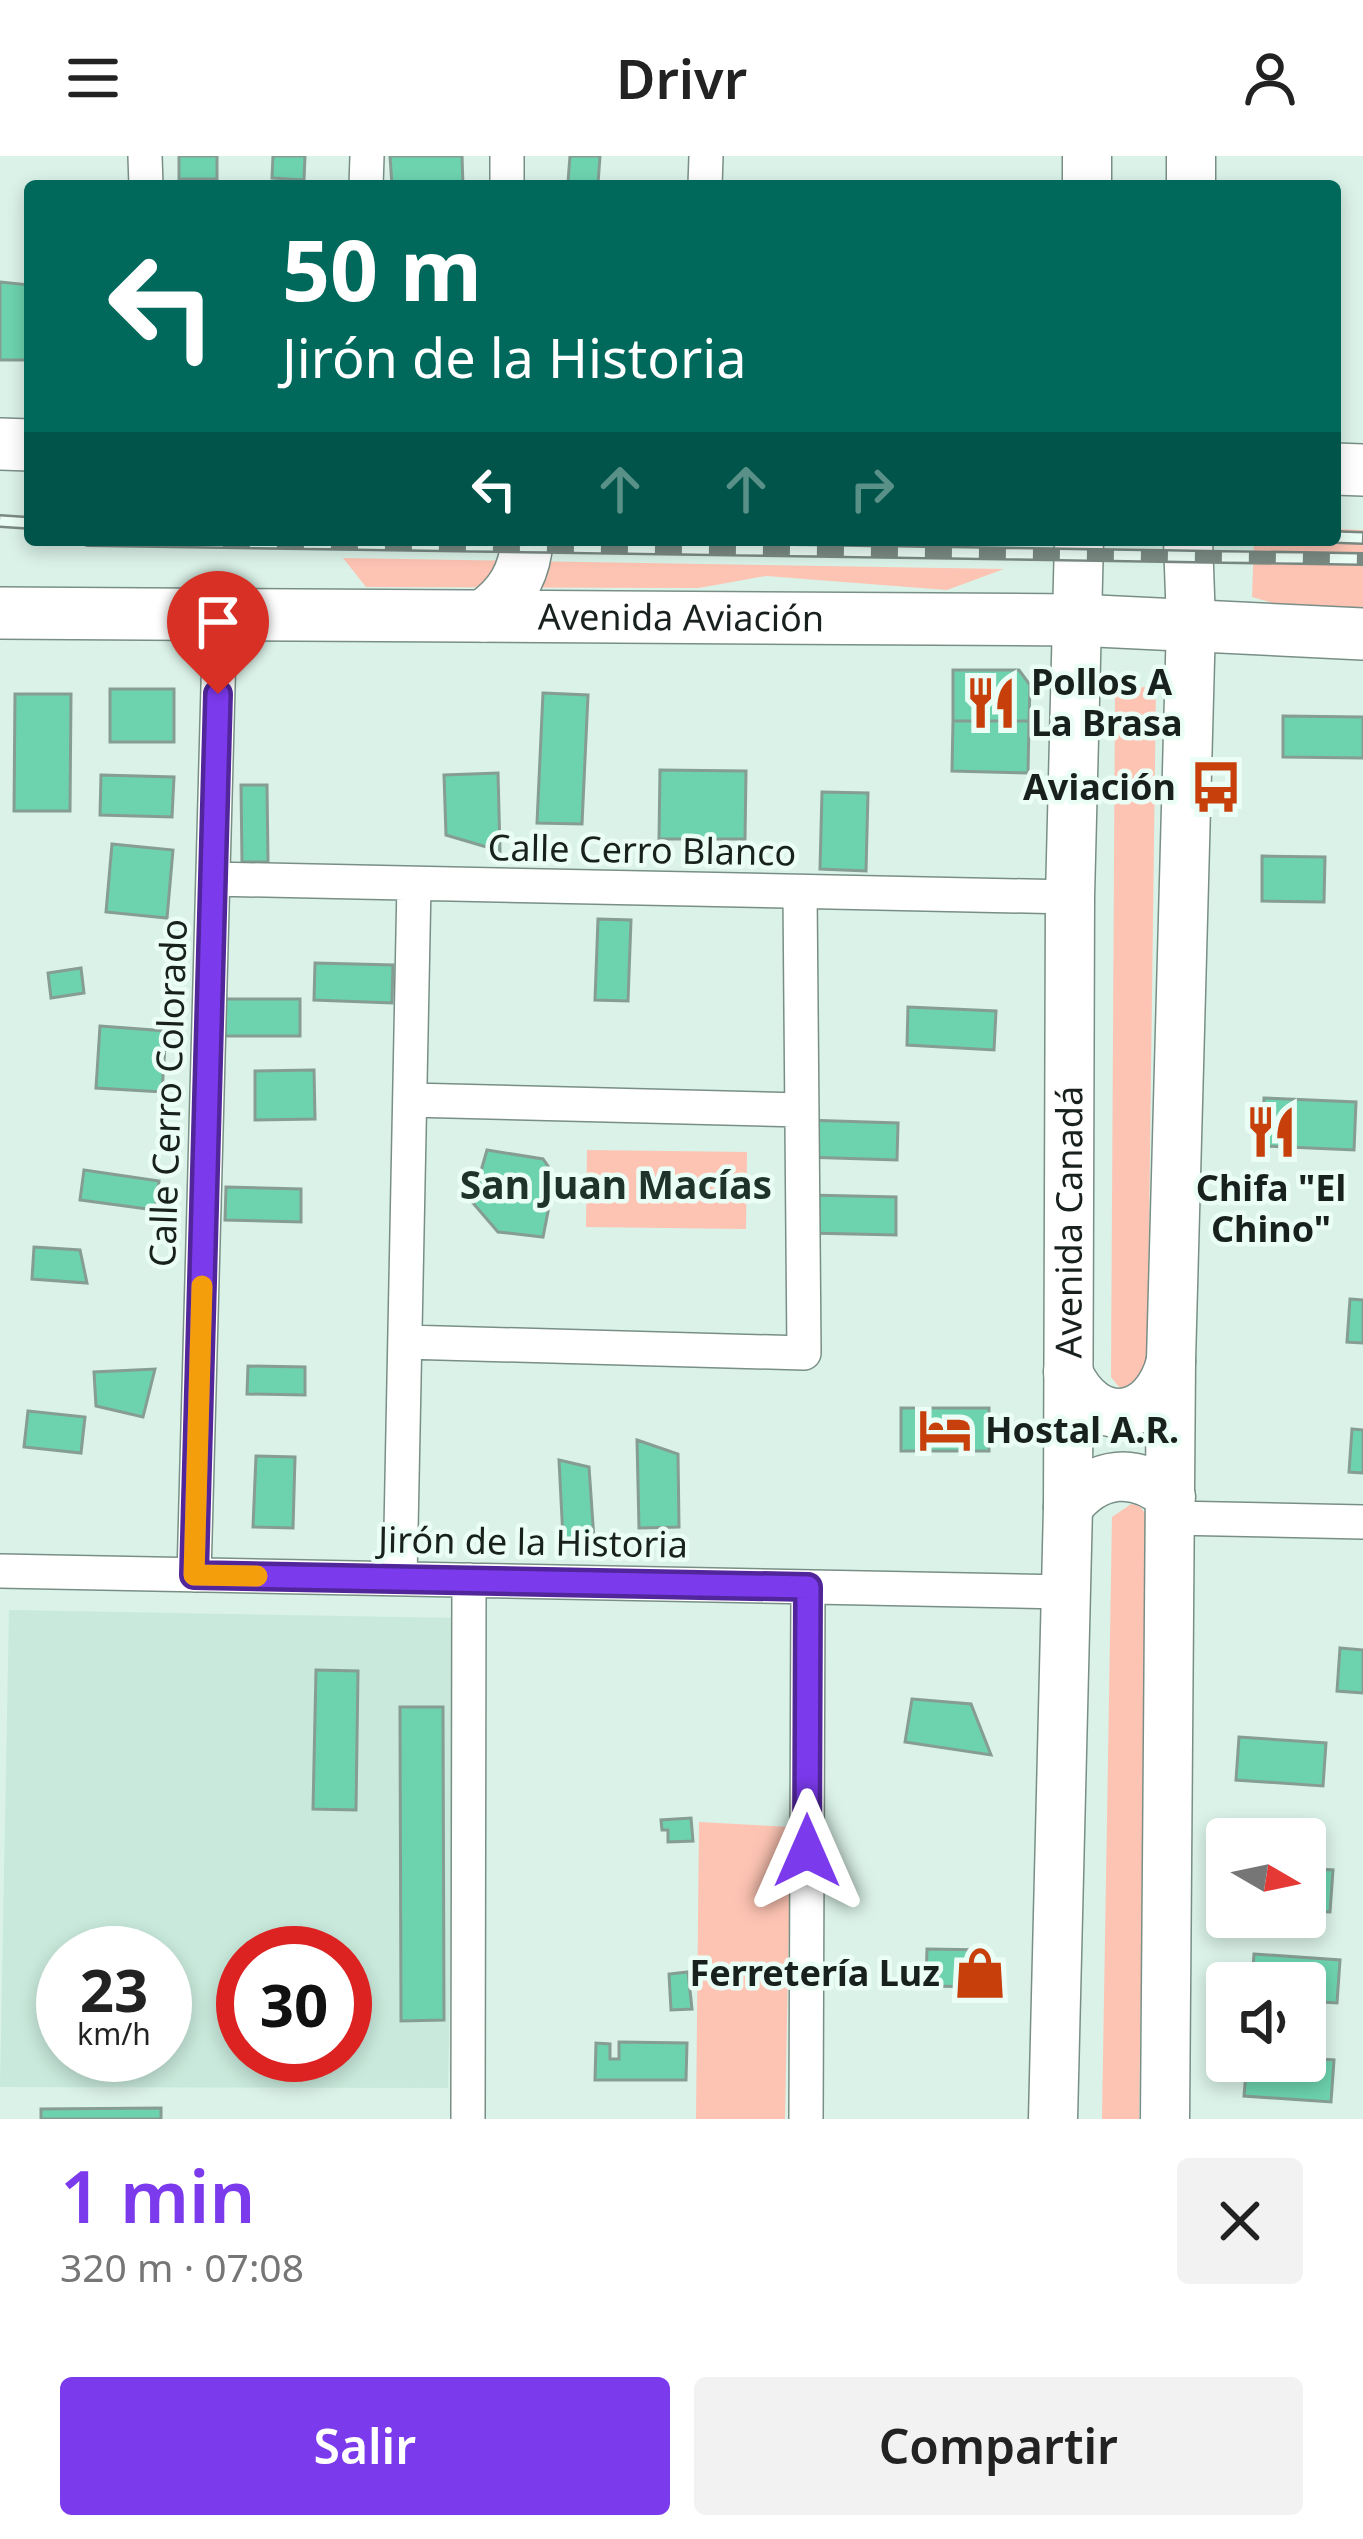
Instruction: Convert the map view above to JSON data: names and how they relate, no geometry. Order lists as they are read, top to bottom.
{
  "streets": {
    "main road": ["Avenida Aviación", "Avenida Canadá"],
    "street": ["Calle Cerro Blanco", "Calle Cerro Colorado", "Jirón de la Historia"]
  },
  "crossings": [
    ["Avenida Aviación", "Calle Cerro Colorado"],
    ["Avenida Aviación", "Avenida Canadá"],
    ["Calle Cerro Blanco", "Calle Cerro Colorado"],
    ["Calle Cerro Blanco", "Avenida Canadá"],
    ["Calle Cerro Colorado", "Jirón de la Historia"],
    ["Avenida Canadá", "Jirón de la Historia"]
  ],
  "districts": ["San Juan Macías"],
  "places": {
    "restaurant": ["Pollos A La Brasa", "Chifa \"El Chino\""],
    "bus stop": ["Aviación"],
    "hotel": ["Hostal A.R."],
    "shop": ["Ferretería Luz"]
  },
  "north": "right",
  "page": {
    "header": "Drivr",
    "turn": ["50 m", "Jirón de la Historia"],
    "speed": "23 km/h",
    "limit": "30",
    "heading": ["1 min", "320 m · 07:08"],
    "buttons": ["Salir", "Compartir"]
  }
}
